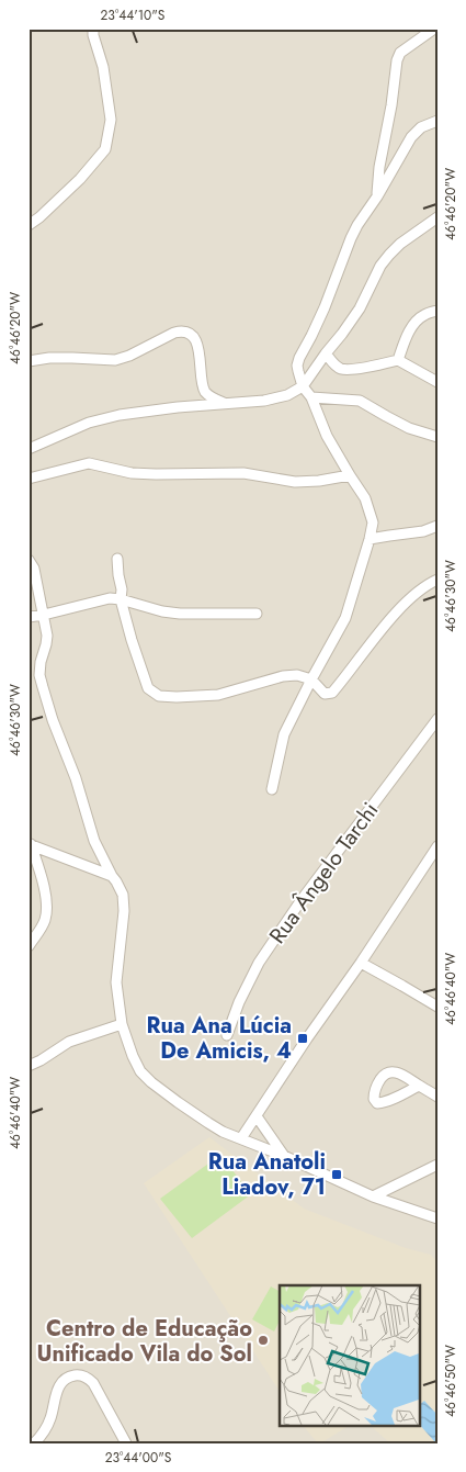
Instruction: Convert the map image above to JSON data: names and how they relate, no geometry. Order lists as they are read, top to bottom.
{
  "streets": {
    "street": ["Rua Ângelo Tarchi"]
  },
  "places": {
    "transit": ["Rua Ana Lúcia De Amicis, 4", "Rua Anatoli Liadov, 71"],
    "other": ["Centro de Educação Unificado Vila do Sol"]
  },
  "coordinates": [
    "23°44'10\"S",
    "46°46'20\"W",
    "46°46'30\"W",
    "46°46'40\"W",
    "46°46'50\"W",
    "23°44'00\"S"
  ]
}
